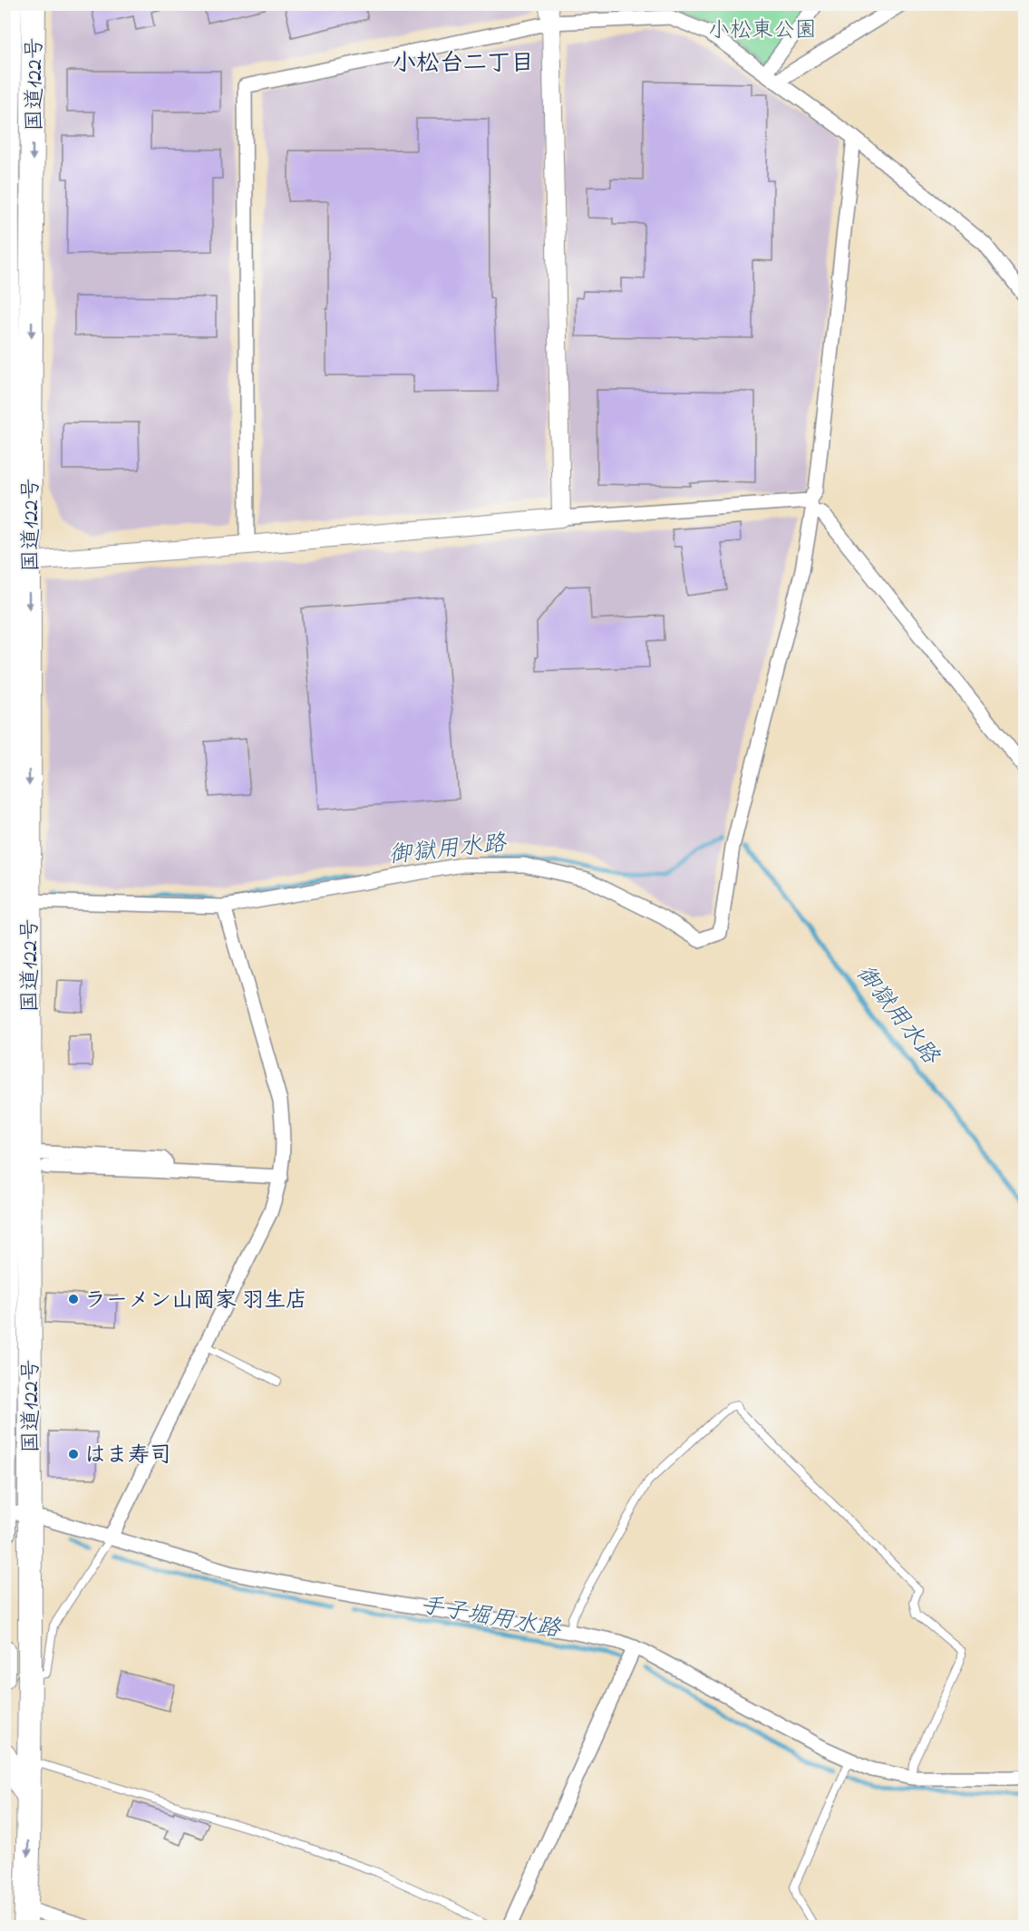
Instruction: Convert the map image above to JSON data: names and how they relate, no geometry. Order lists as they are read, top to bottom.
{
  "streets": {
    "highway": ["国道122号"]
  },
  "districts": ["小松台二丁目"],
  "water": ["御獄用水路", "手子堀用水路"],
  "parks": ["小松東公園"],
  "places": ["ラーメン山岡家 羽生店", "はま寿司"]
}
